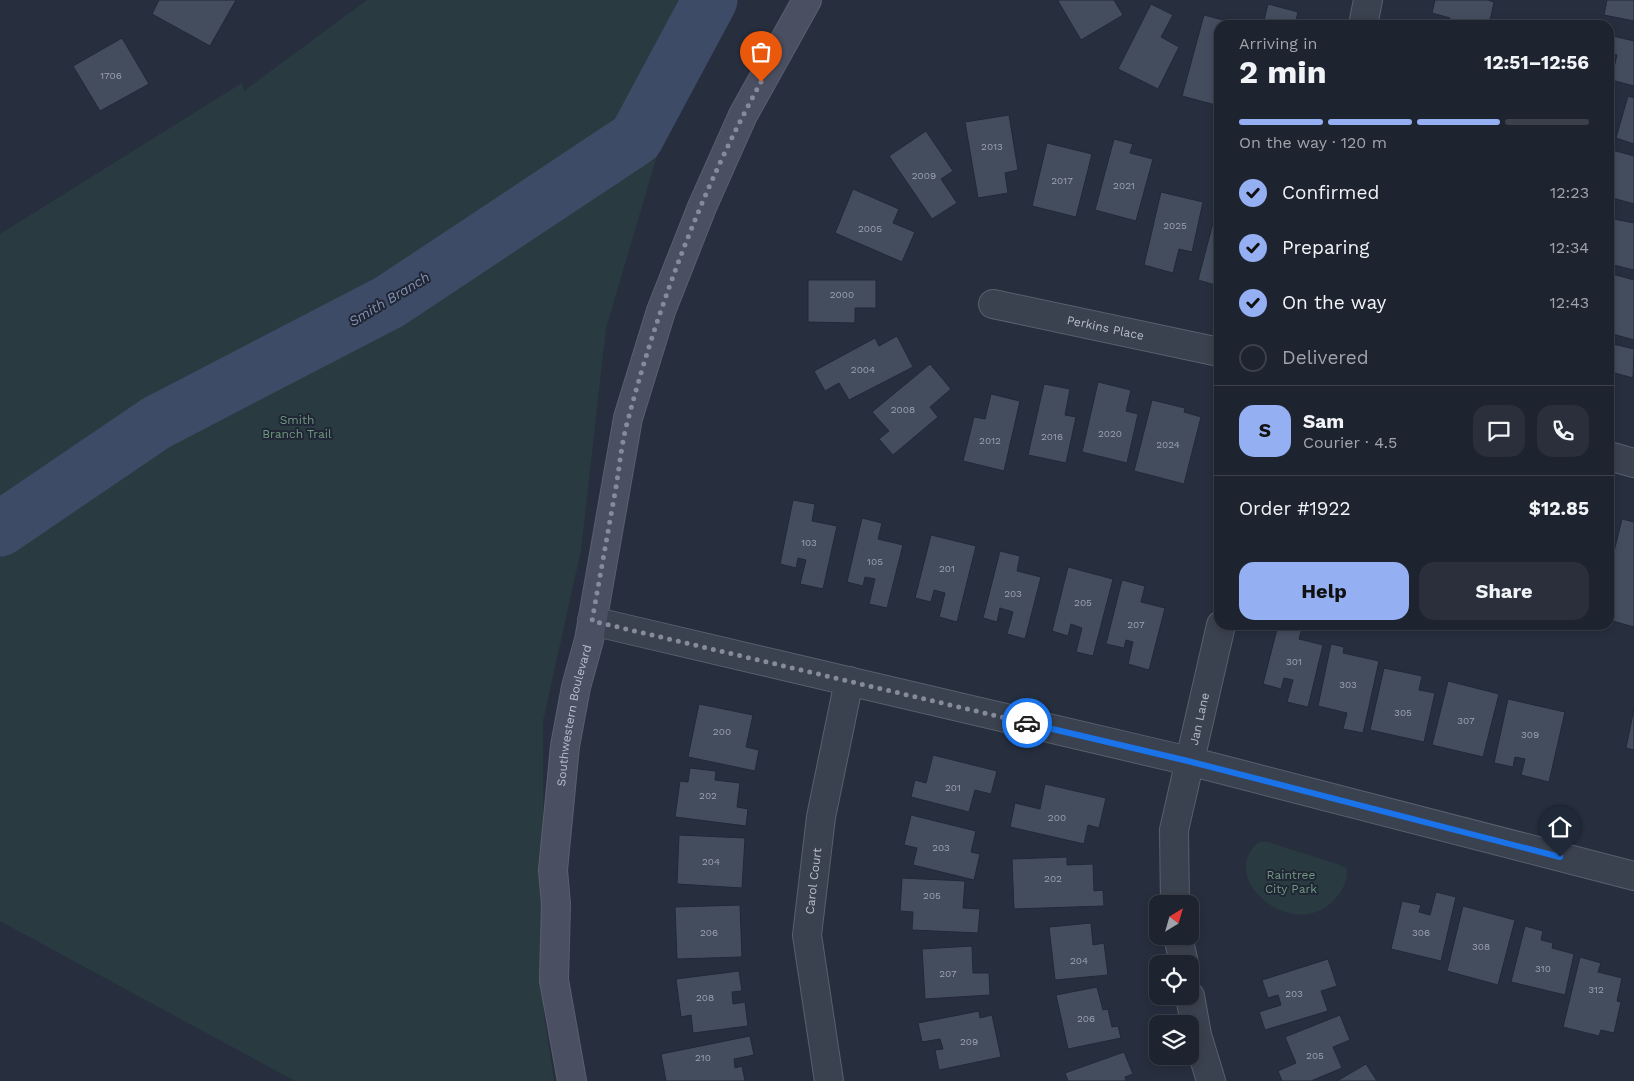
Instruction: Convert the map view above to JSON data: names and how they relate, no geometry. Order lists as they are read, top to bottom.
{
  "streets": {
    "street": [
      "Perkins Place",
      "Southwestern Boulevard",
      "Jan Lane",
      "Carol Court"
    ]
  },
  "water": ["Smith Branch"],
  "parks": ["Smith Branch Trail", "Raintree City Park"],
  "house_numbers": [
    "1706",
    "2013",
    "2009",
    "2017",
    "2021",
    "2025",
    "2005",
    "2000",
    "2004",
    "2008",
    "2020",
    "2016",
    "2012",
    "2024",
    "103",
    "105",
    "201",
    "203",
    "205",
    "207",
    "301",
    "303",
    "305",
    "307",
    "200",
    "309",
    "201",
    "202",
    "200",
    "203",
    "204",
    "202",
    "205",
    "206",
    "306",
    "308",
    "204",
    "310",
    "207",
    "312",
    "203",
    "208",
    "206",
    "209",
    "205",
    "210"
  ],
  "north": "top right",
  "page": {
    "heading": ["2 min", "Arriving in", "12:51–12:56"],
    "panel": [
      "Sam",
      "Courier · 4.5",
      "Order #1922",
      "$12.85"
    ],
    "bar": "On the way · 120 m",
    "list": [
      ["Confirmed", "12:23"],
      ["Preparing", "12:34"],
      ["On the way", "12:43"],
      "Delivered"
    ],
    "round": "S",
    "buttons": ["Help", "Share"]
  }
}
